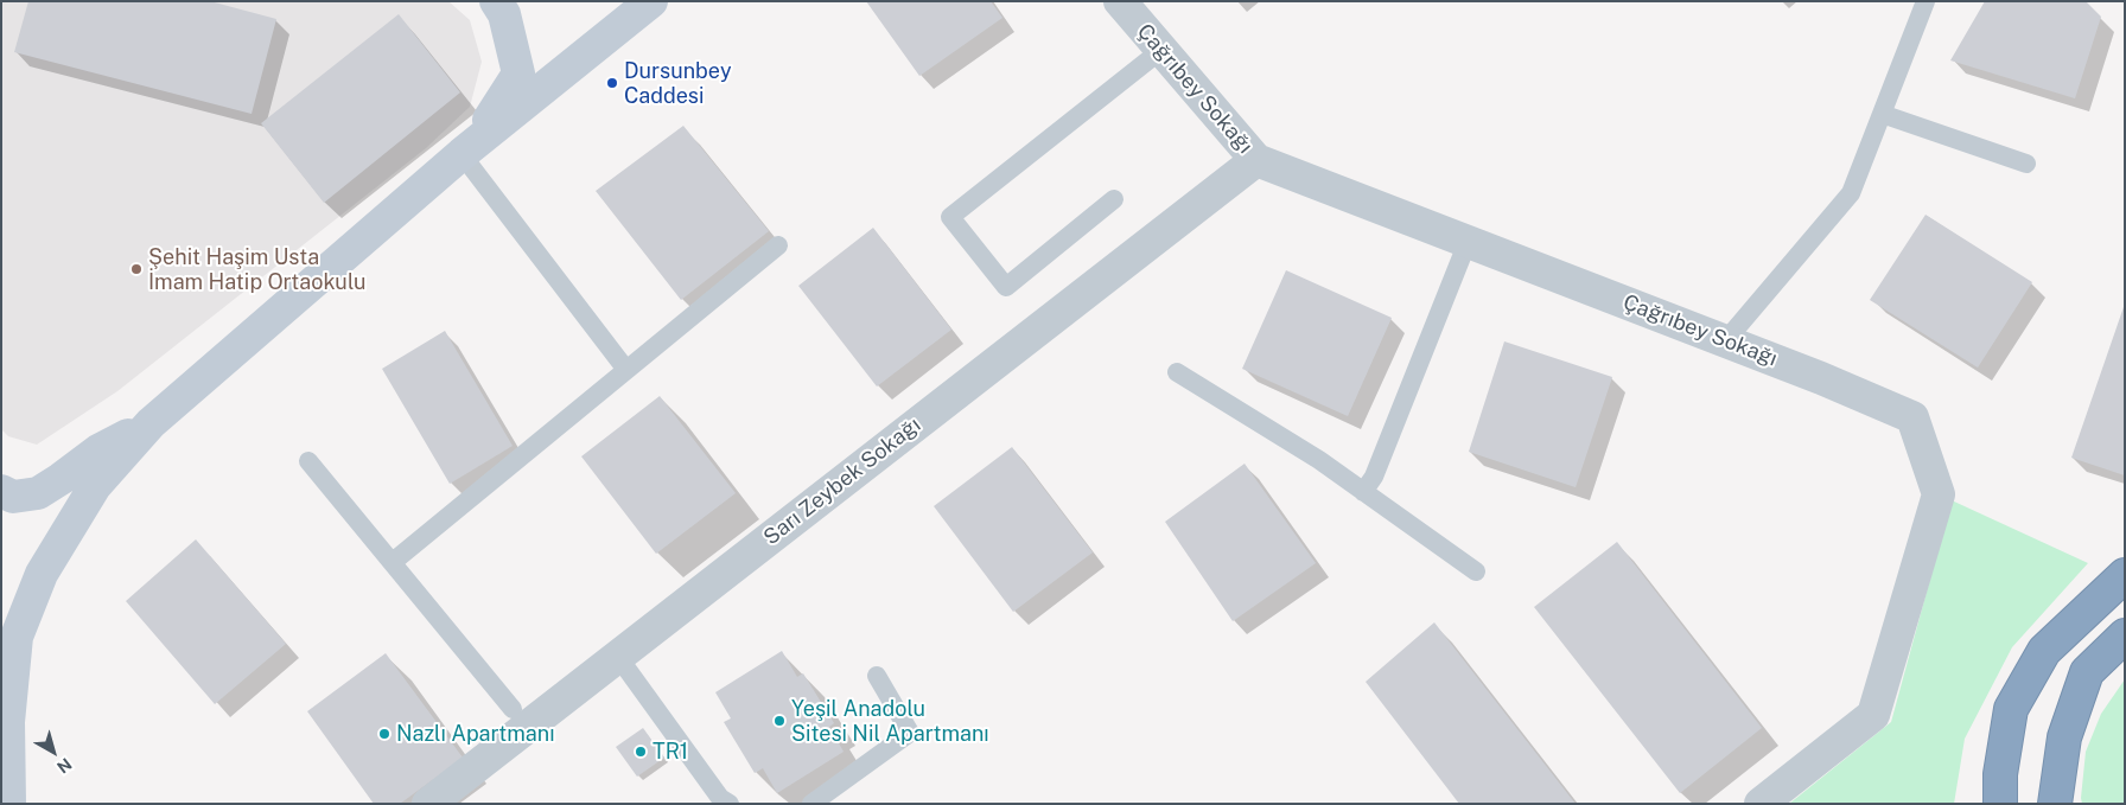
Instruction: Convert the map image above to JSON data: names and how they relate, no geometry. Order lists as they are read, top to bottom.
{
  "streets": {
    "street": ["Çağrıbey Sokağı", "Sarı Zeybek Sokağı"]
  },
  "crossings": [
    ["Çağrıbey Sokağı", "Sarı Zeybek Sokağı"]
  ],
  "places": [
    "Dursunbey Caddesi",
    "Şehit Haşim Usta İmam Hatip Ortaokulu",
    "Yeşil Anadolu Sitesi Nil Apartmanı",
    "Nazlı Apartmanı",
    "TR1"
  ],
  "north": "bottom right"
}
